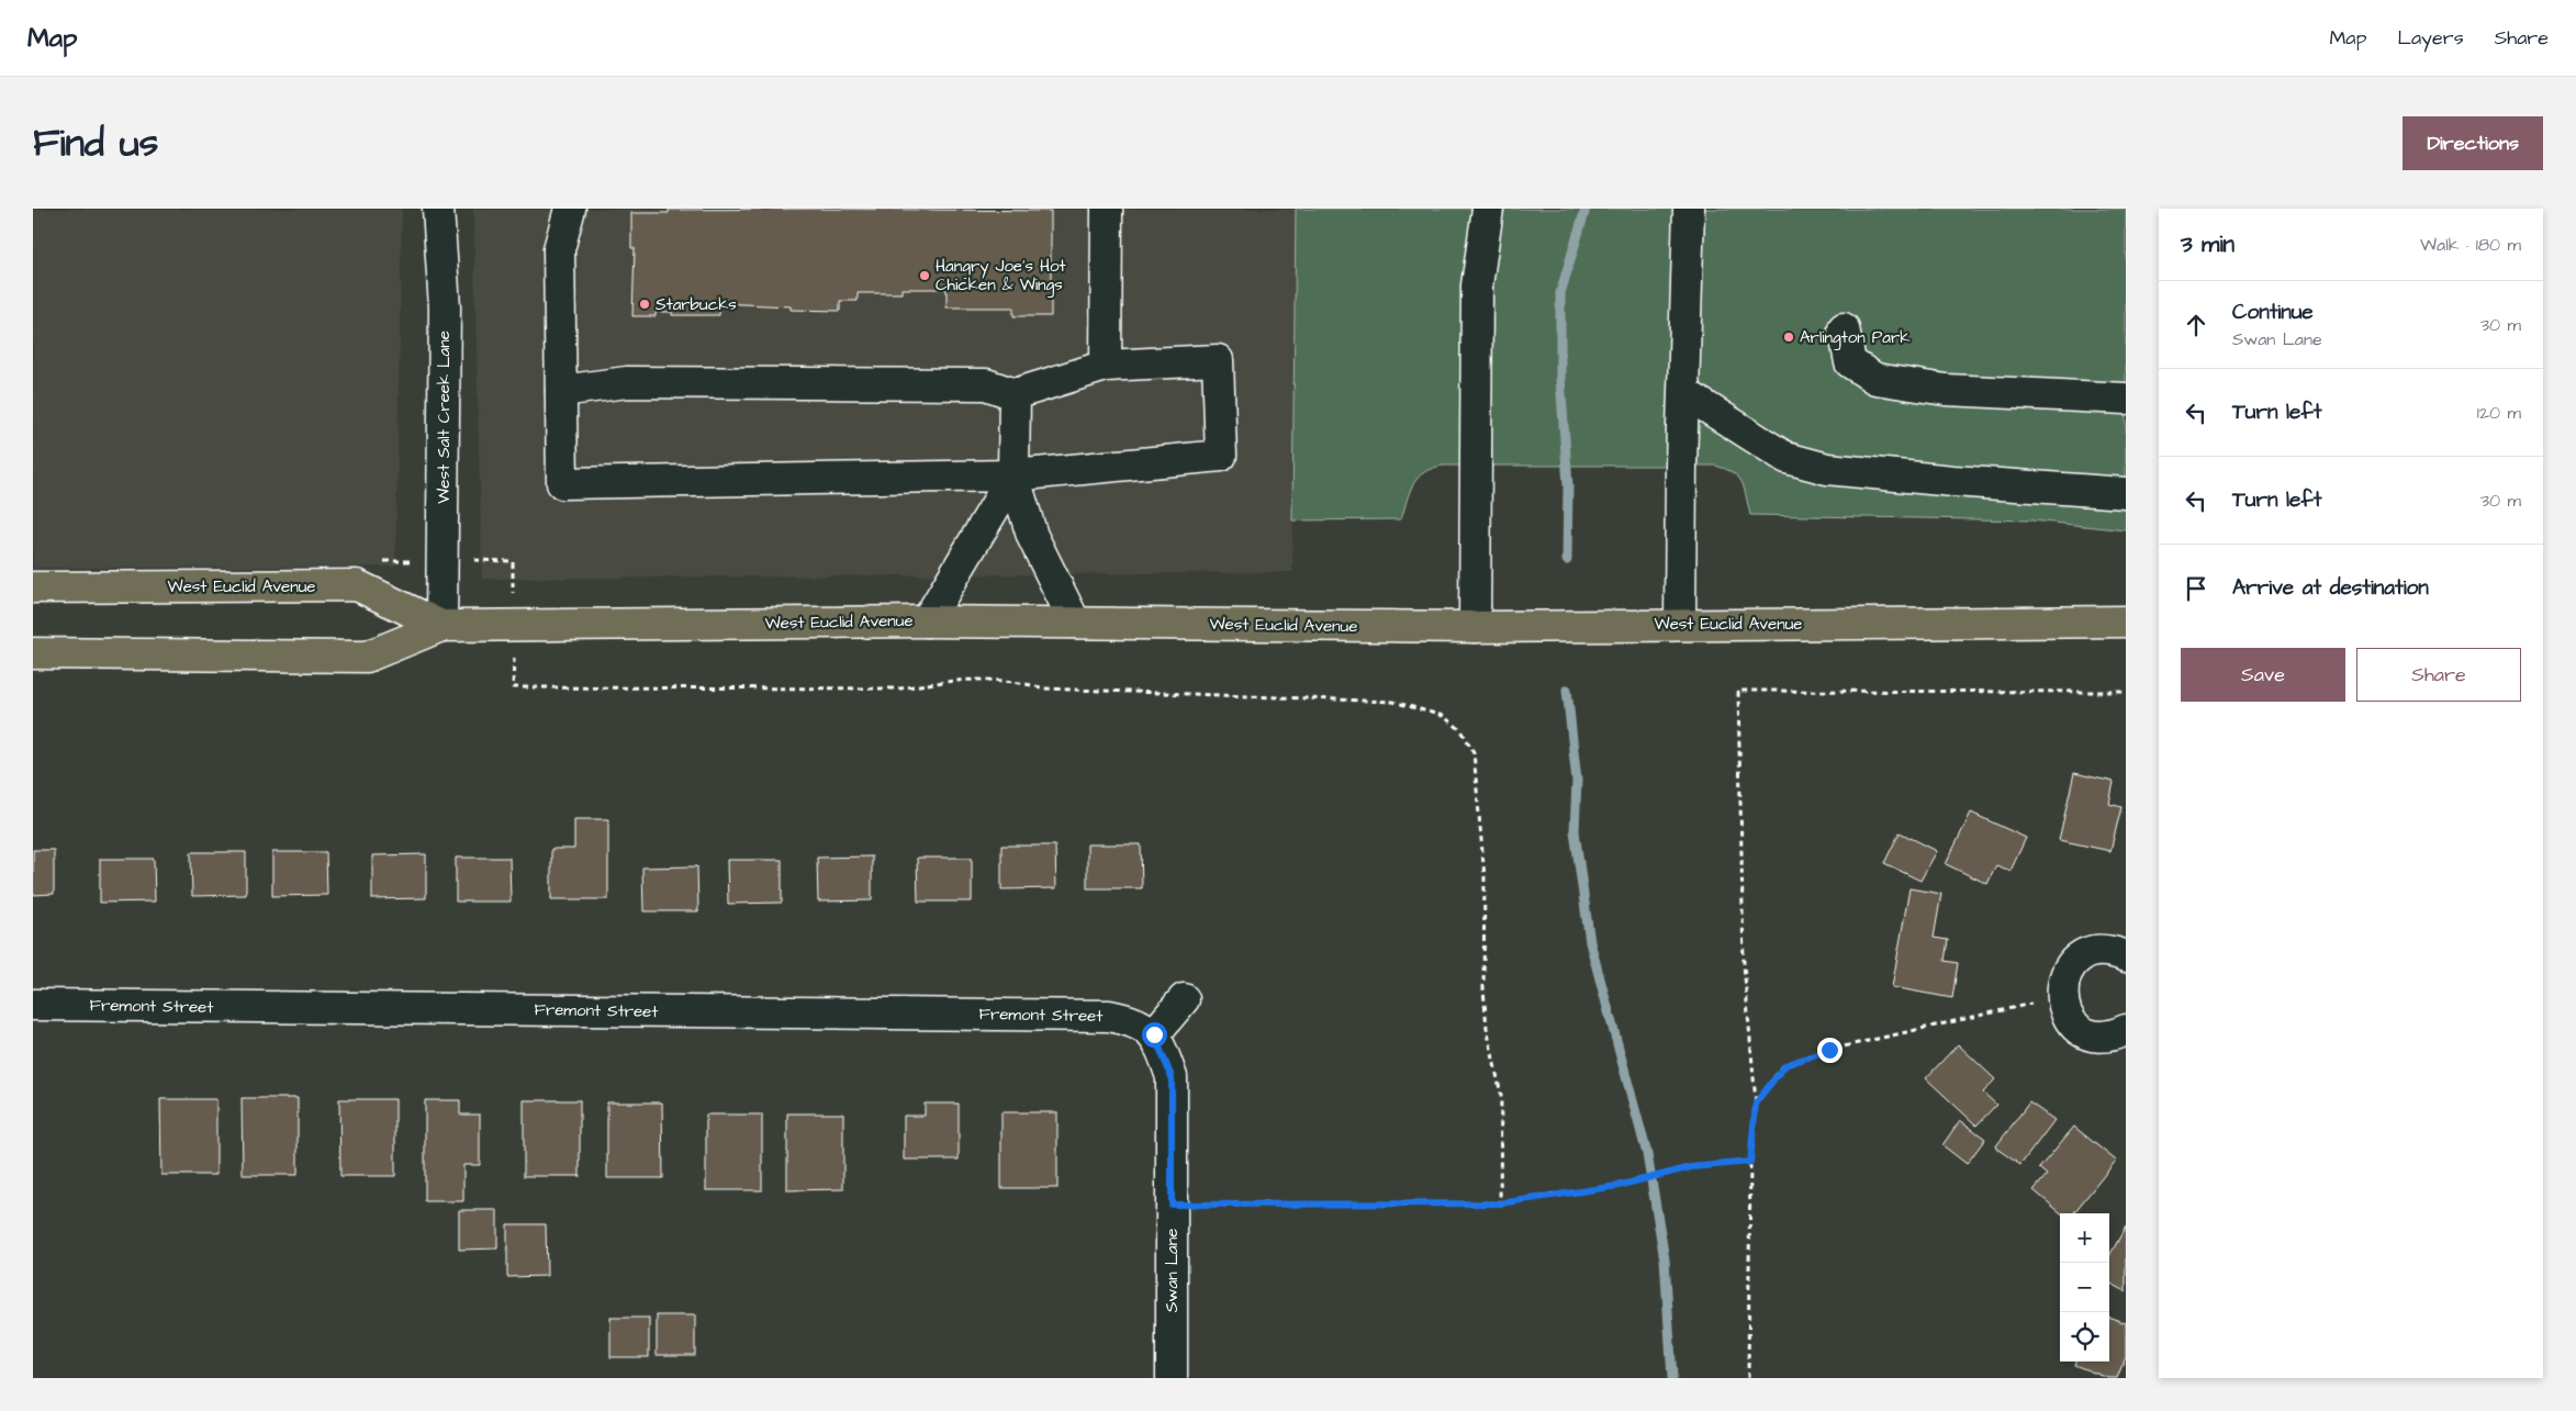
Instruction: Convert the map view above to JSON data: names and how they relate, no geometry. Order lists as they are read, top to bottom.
{
  "streets": {
    "main road": ["West Euclid Avenue"],
    "street": ["West Salt Creek Lane", "Fremont Street", "Swan Lane"]
  },
  "crossings": [
    ["West Salt Creek Lane", "West Euclid Avenue"],
    ["Fremont Street", "Swan Lane"]
  ],
  "places": ["Hangry Joe's Hot Chicken & Wings", "Starbucks", "Arlington Park"],
  "page": {
    "header": "Map",
    "nav": ["Map", "Layers", "Share"],
    "title": "Find us",
    "buttons": [
      "Directions",
      ["Save", "Share"]
    ],
    "heading": ["3 min", "Walk · 180 m"],
    "list": [
      ["Continue", "Swan Lane", "30 m"],
      ["Turn left", "120 m"],
      ["Turn left", "30 m"],
      "Arrive at destination"
    ],
    "map_buttons": ["+", "−"]
  }
}
